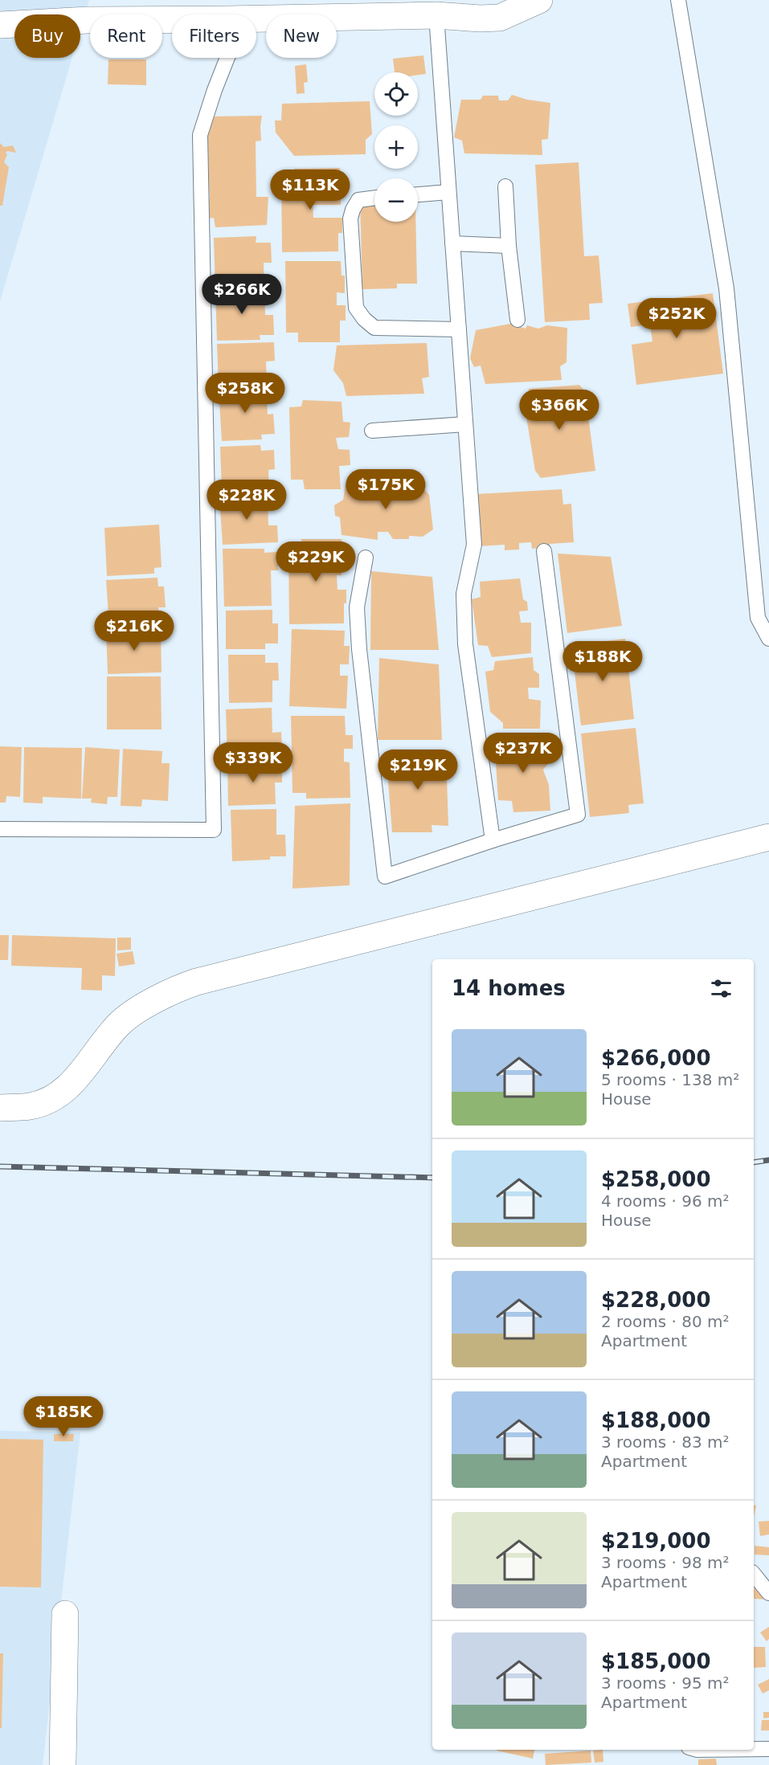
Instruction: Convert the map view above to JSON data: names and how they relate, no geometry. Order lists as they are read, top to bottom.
{
  "page": {
    "chip": [
      "Buy",
      "Rent",
      "Filters",
      "New"
    ],
    "map_buttons": ["+", "−"],
    "price": [
      "$113K",
      "$266K",
      "$252K",
      "$258K",
      "$366K",
      "$175K",
      "$228K",
      "$229K",
      "$216K",
      "$188K",
      "$237K",
      "$339K",
      "$219K",
      "$185K"
    ],
    "heading": "14 homes",
    "list": [
      {
        "name": "$266,000",
        "note": "5 rooms · 138 m² · House"
      },
      {
        "name": "$258,000",
        "note": "4 rooms · 96 m² · House"
      },
      {
        "name": "$228,000",
        "note": "2 rooms · 80 m² · Apartment"
      },
      {
        "name": "$188,000",
        "note": "3 rooms · 83 m² · Apartment"
      },
      {
        "name": "$219,000",
        "note": "3 rooms · 98 m² · Apartment"
      },
      {
        "name": "$185,000",
        "note": "3 rooms · 95 m² · Apartment"
      }
    ]
  }
}
